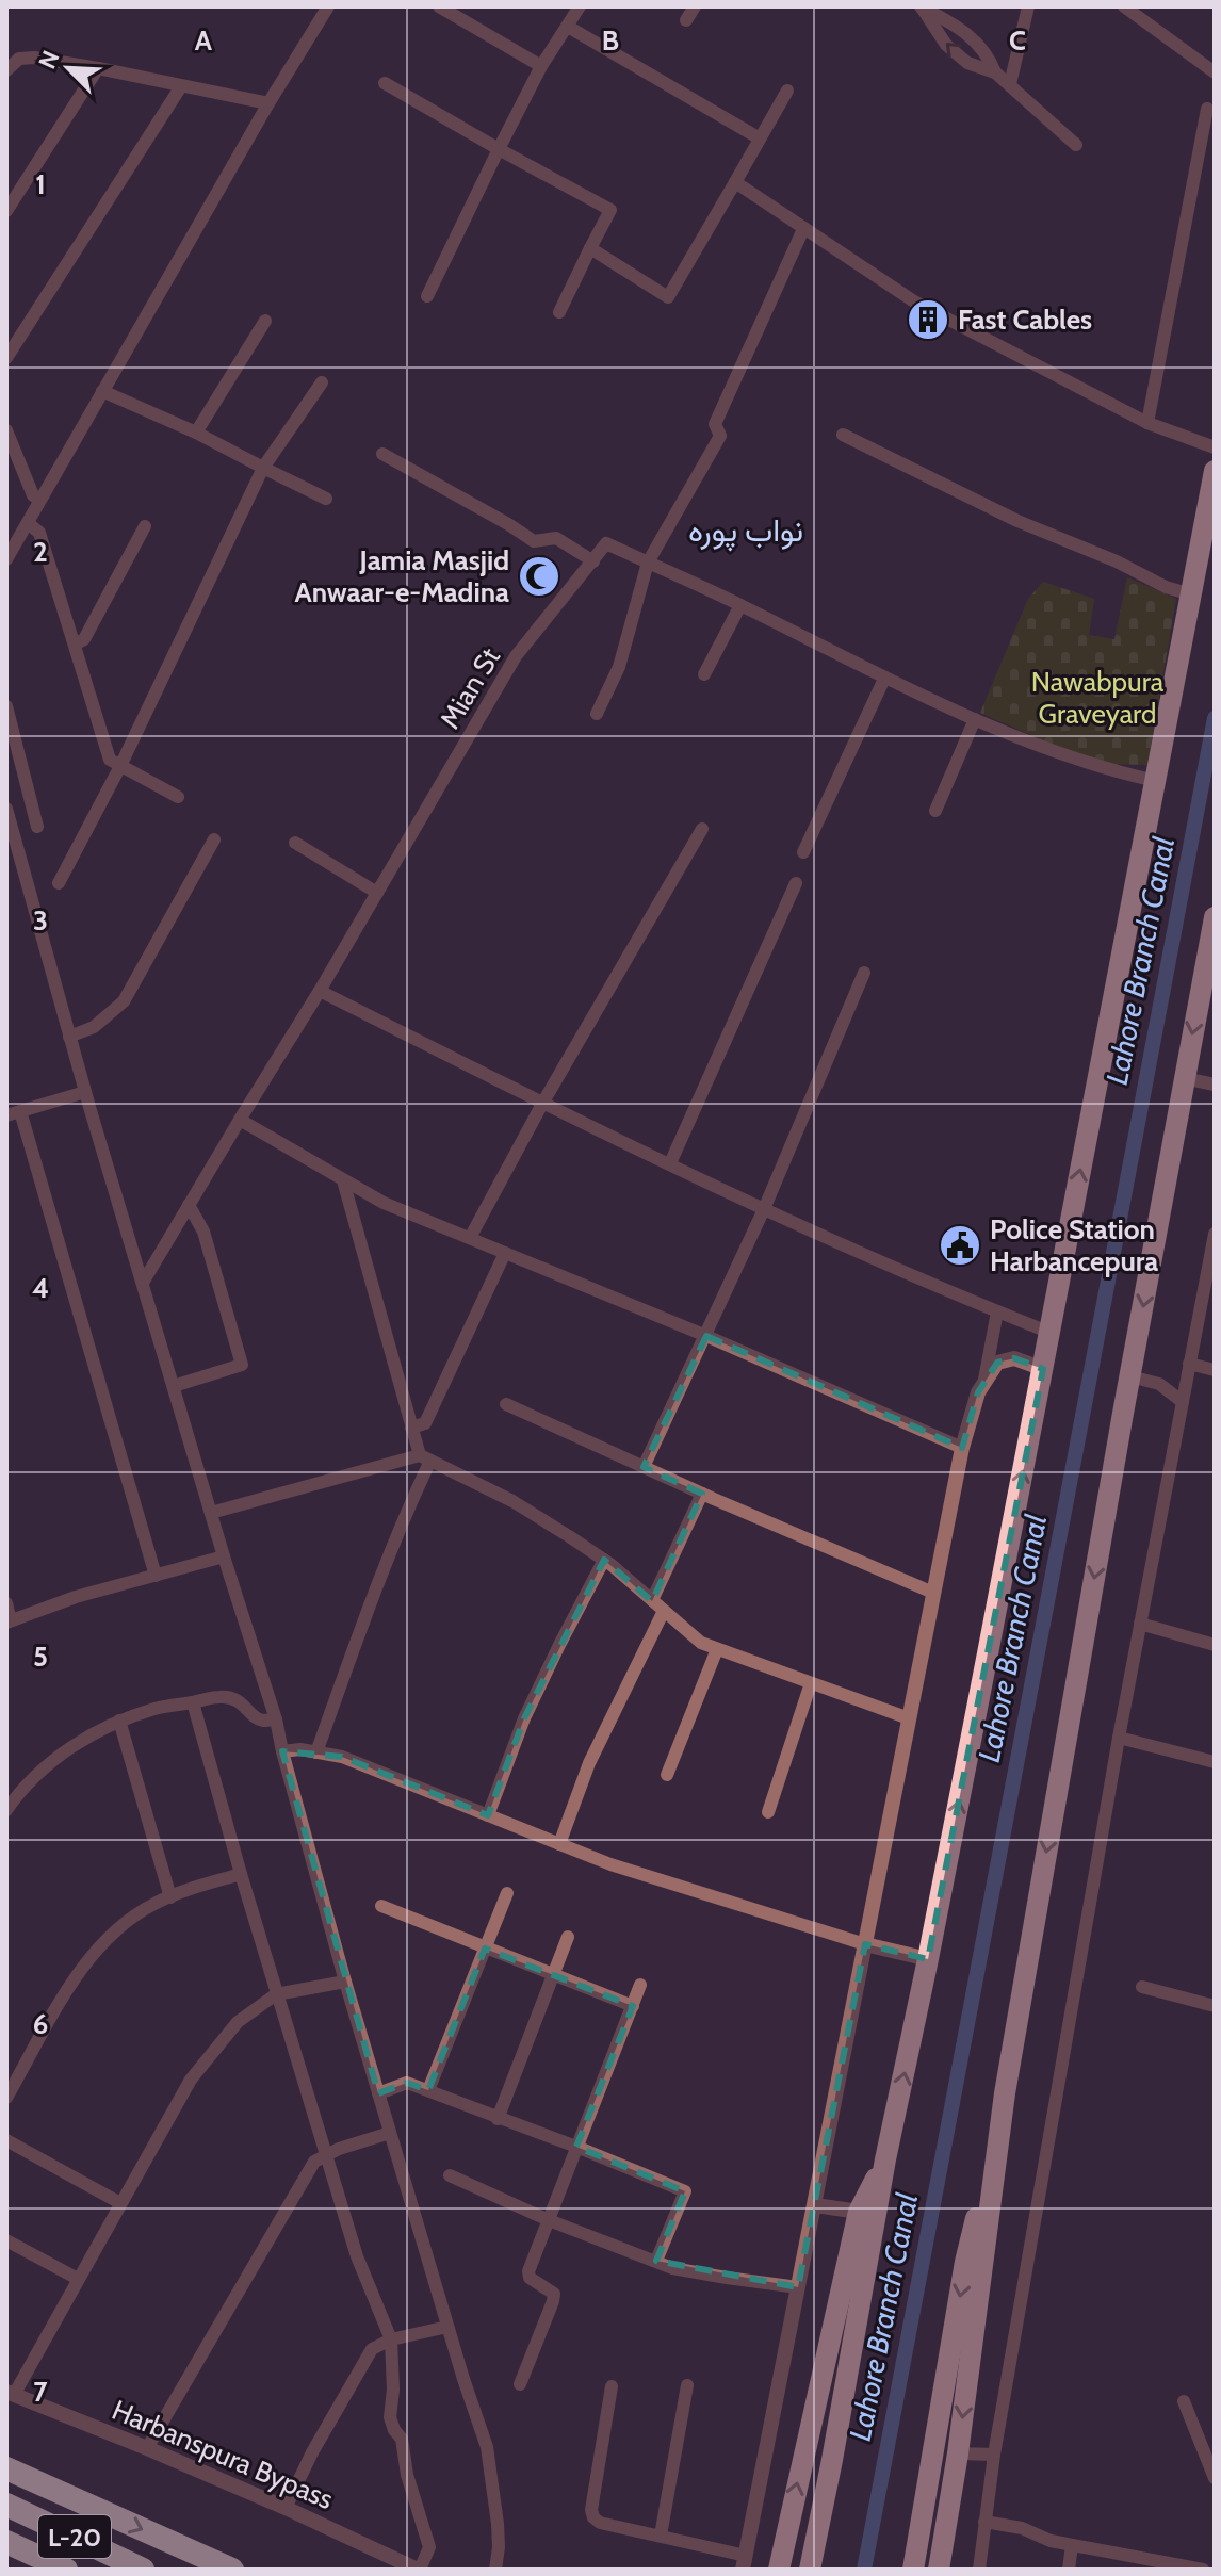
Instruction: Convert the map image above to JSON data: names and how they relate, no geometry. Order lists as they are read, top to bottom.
{
  "streets": {
    "highway": ["L-20"],
    "street": ["Mian St", "Harbanspura Bypass"]
  },
  "districts": ["نواب پورہ"],
  "water": ["Lahore Branch Canal"],
  "parks": ["Nawabpura Graveyard"],
  "places": {
    "building": ["Fast Cables"],
    "mosque": ["Jamia Masjid Anwaar-e-Madina"],
    "public building": ["Police Station Harbancepura"]
  },
  "north": "top left",
  "grid": {
    "columns": ["A", "B", "C"],
    "rows": [
      "1",
      "2",
      "3",
      "4",
      "5",
      "6",
      "7"
    ]
  }
}
